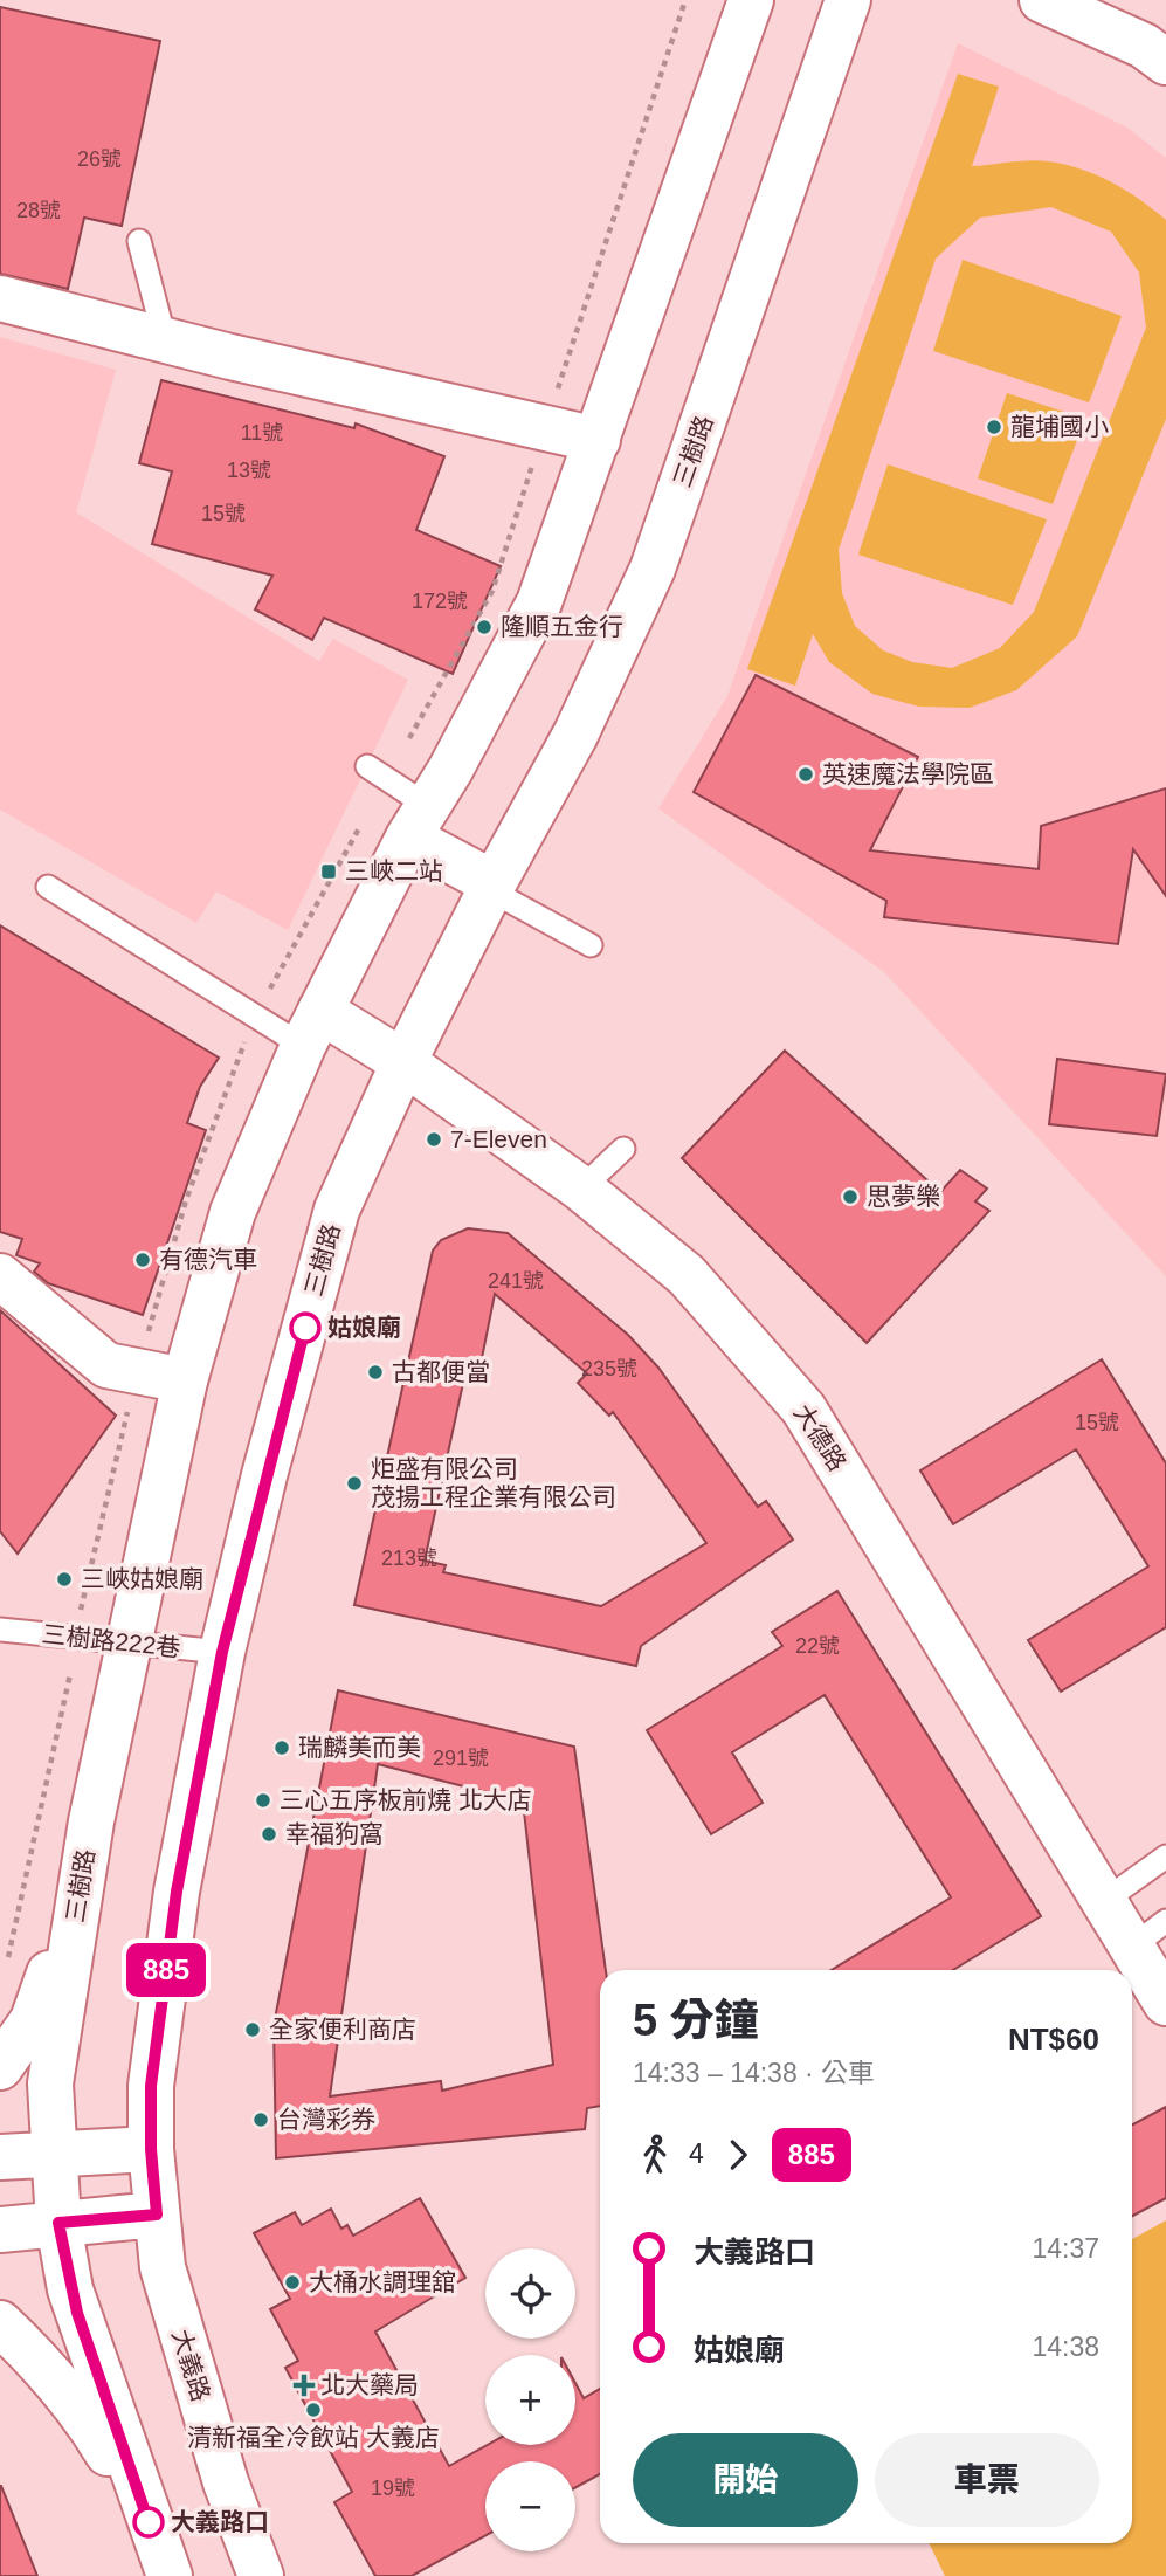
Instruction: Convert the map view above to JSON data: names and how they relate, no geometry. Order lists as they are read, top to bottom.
{
  "streets": {
    "street": ["三樹路", "大德路", "大義路"],
    "lane": ["三樹路222巷"]
  },
  "crossings": [
    ["三樹路", "大德路"],
    ["三樹路", "三樹路222巷"],
    ["三樹路", "大義路"]
  ],
  "places": {
    "other": [
      "龍埔國小",
      "隆順五金行",
      "英速魔法學院區",
      "7-Eleven",
      "思夢樂",
      "有德汽車",
      "姑娘廟",
      "古都便當",
      "炬盛有限公司 茂揚工程企業有限公司",
      "三峽姑娘廟",
      "瑞麟美而美",
      "三心五序板前燒 北大店",
      "幸福狗窩",
      "全家便利商店",
      "台灣彩券",
      "大桶水調理舘",
      "清新福全冷飲站 大義店",
      "大義路口"
    ],
    "transit": ["三峽二站"],
    "health": ["北大藥局"]
  },
  "lines": ["bus line 885"],
  "house_numbers": [
    "26號",
    "28號",
    "11號",
    "13號",
    "15號",
    "172號",
    "241號",
    "235號",
    "15號",
    "213號",
    "22號",
    "291號",
    "19號"
  ],
  "page": {
    "on_map": "885",
    "heading": ["5 分鐘", "14:33 – 14:38 · 公車", "NT$60"],
    "legs": ["4", "885"],
    "list": [
      {
        "name": "大義路口",
        "value": "14:37"
      },
      {
        "name": "姑娘廟",
        "value": "14:38"
      }
    ],
    "map_buttons": ["+", "−"],
    "buttons": ["開始", "車票"]
  }
}
